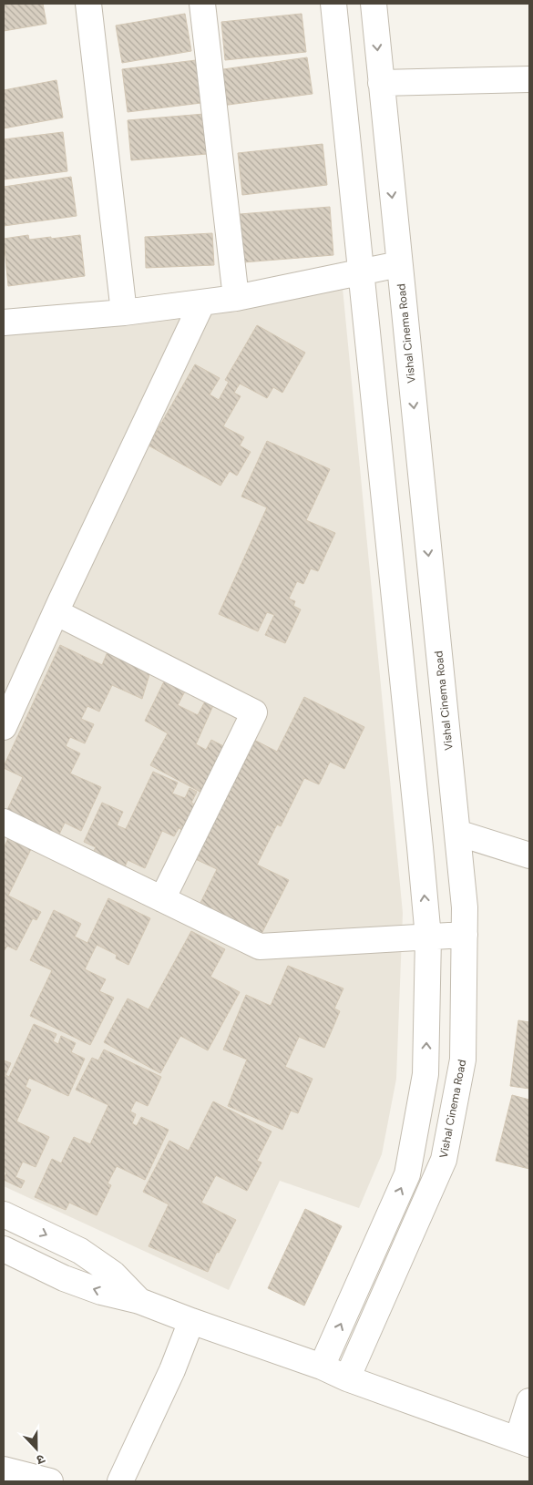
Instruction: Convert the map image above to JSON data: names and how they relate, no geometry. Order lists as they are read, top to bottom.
{
  "streets": {
    "street": ["Vishal Cinema Road"]
  },
  "north": "bottom"
}
